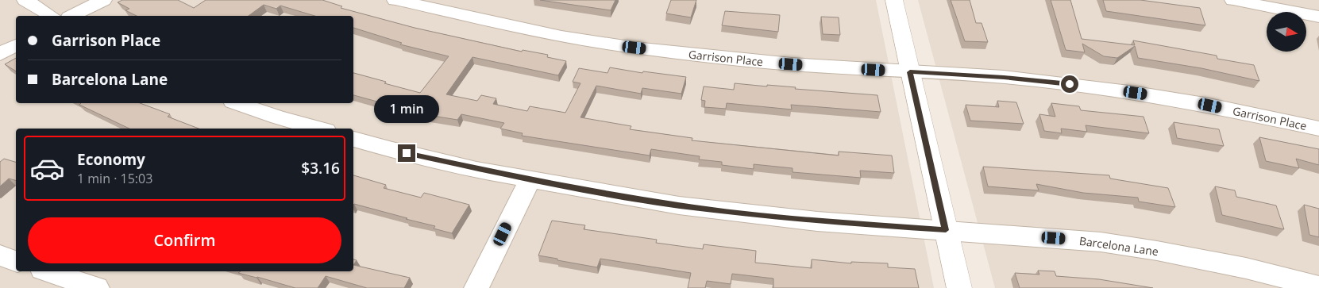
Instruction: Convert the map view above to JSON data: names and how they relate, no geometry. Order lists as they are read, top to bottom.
{
  "streets": {
    "street": ["Garrison Place", "Barcelona Lane"]
  },
  "north": "right",
  "page": {
    "banner": ["Garrison Place", "Barcelona Lane"],
    "bubble": "1 min",
    "list": [
      {
        "name": "Economy",
        "note": "1 min · 15:03",
        "value": "$3.16"
      }
    ],
    "buttons": "Confirm"
  }
}
